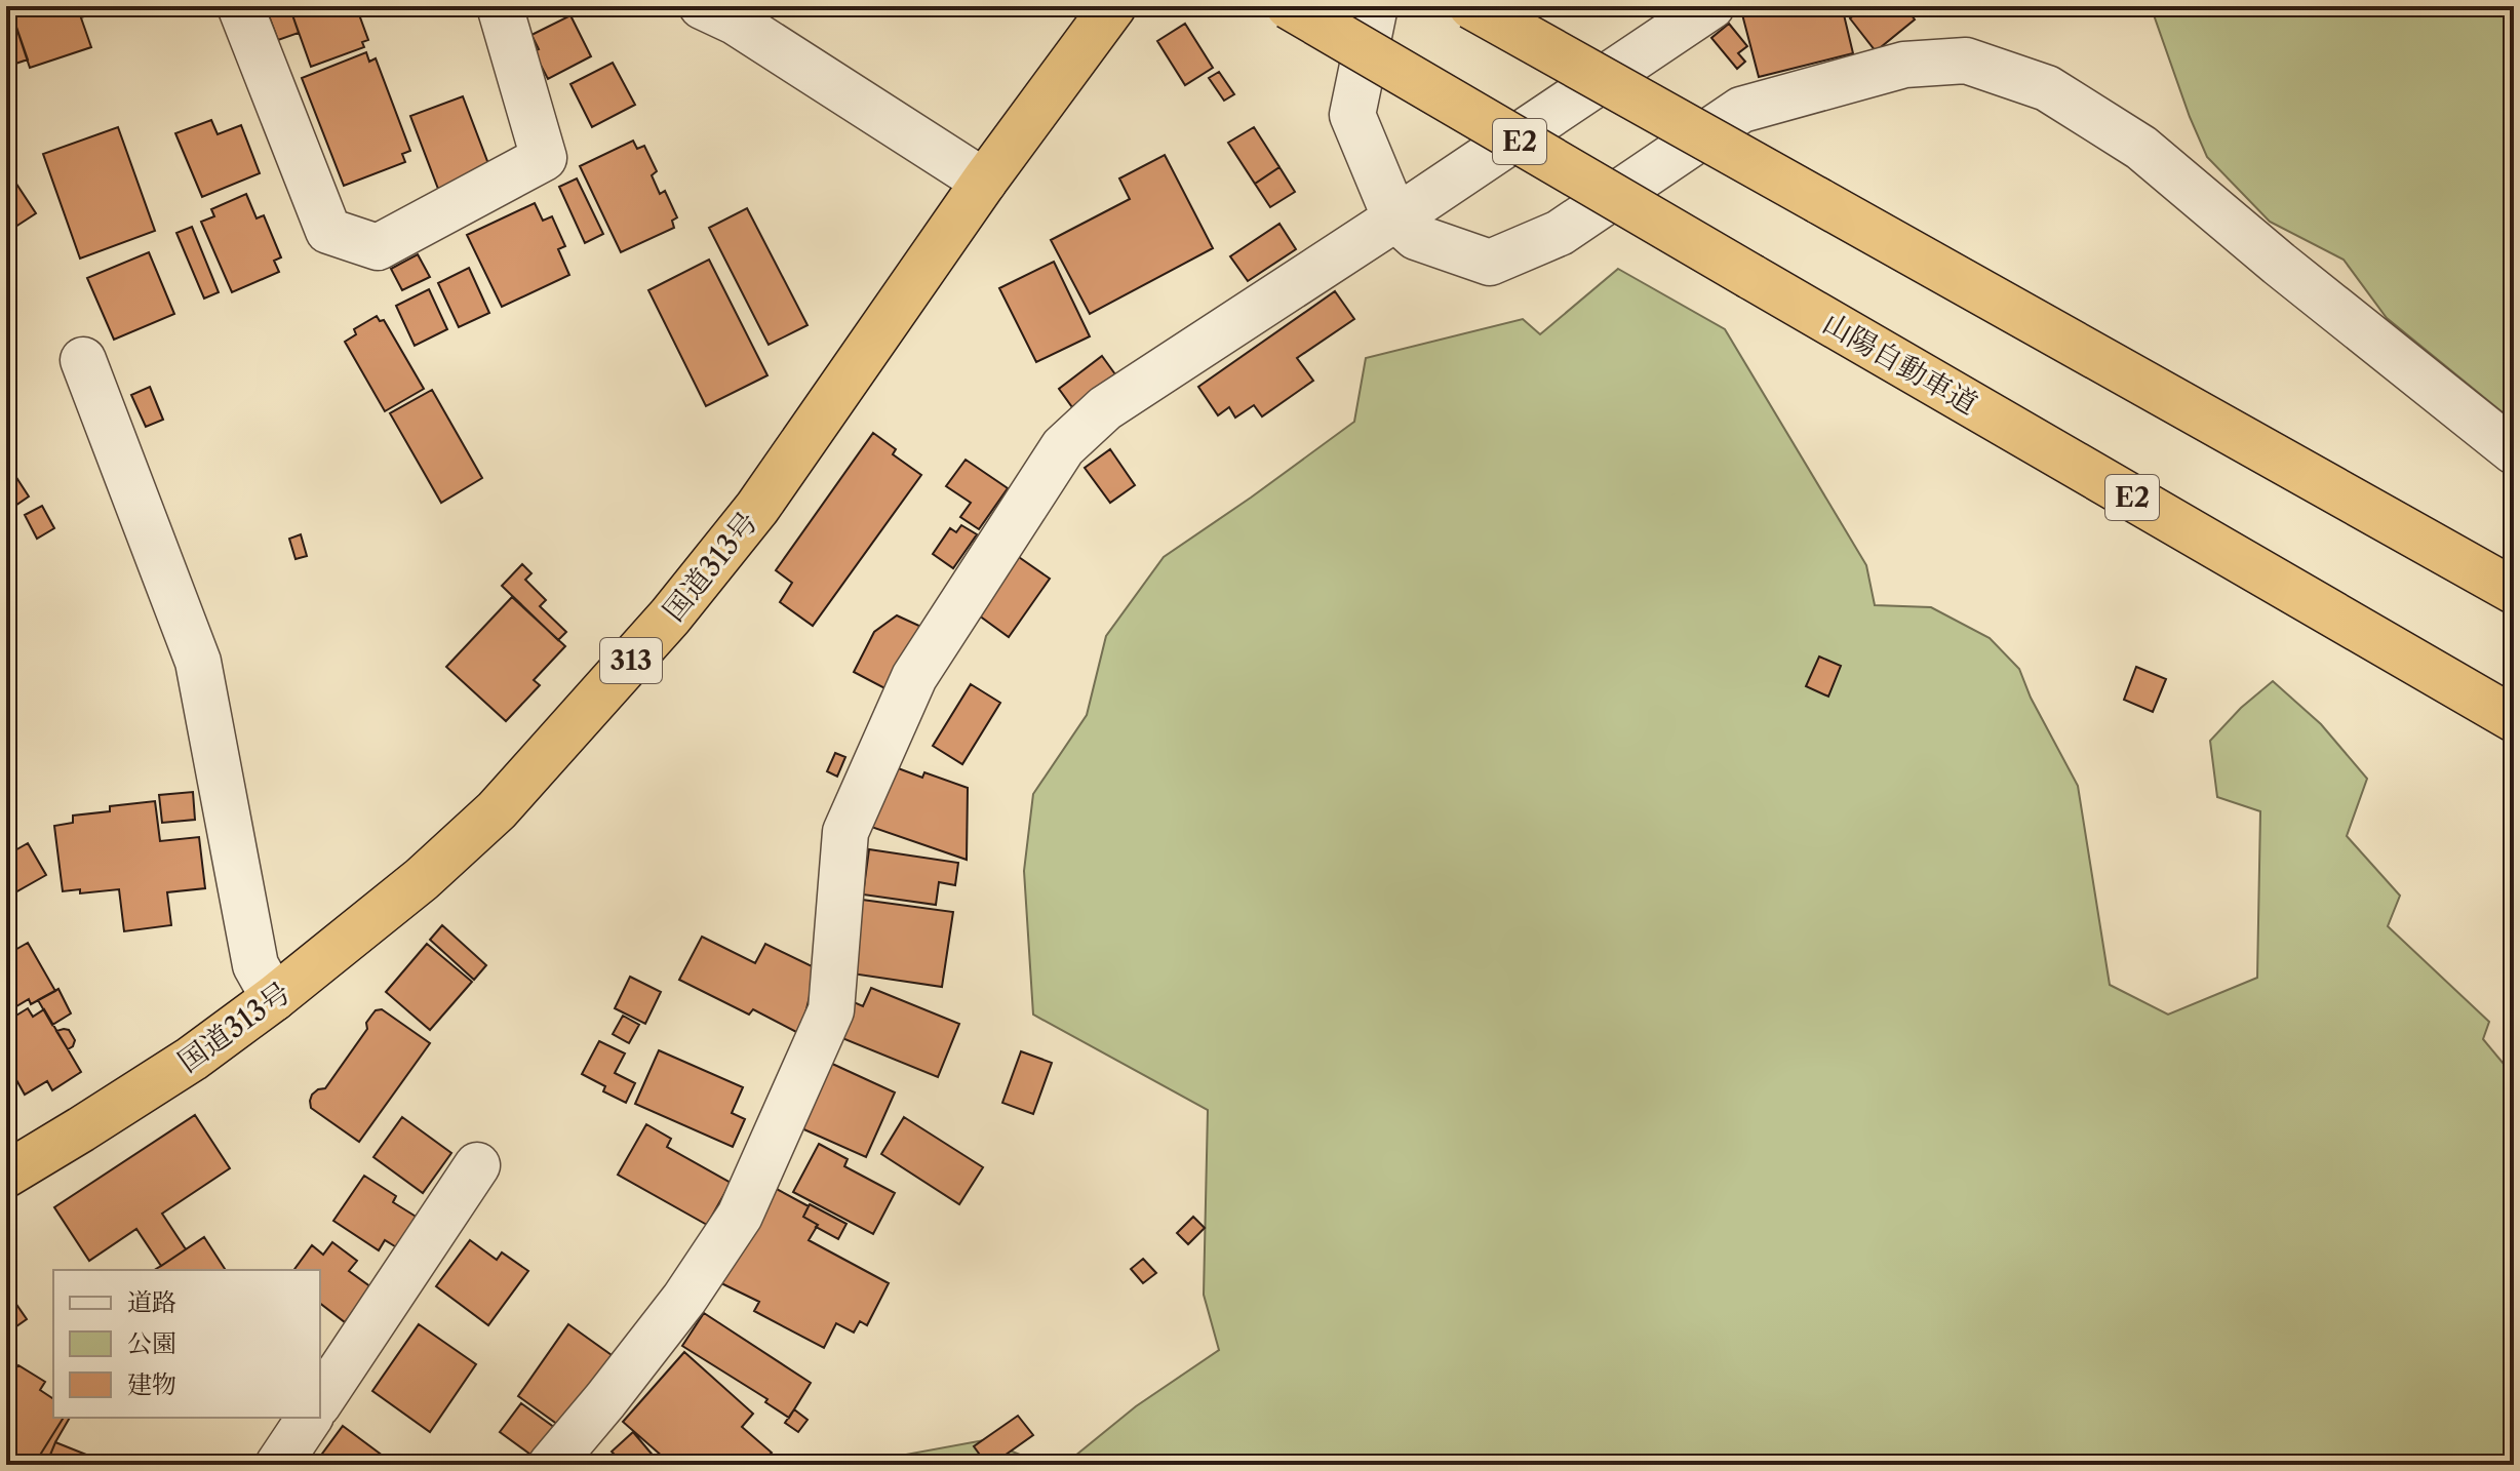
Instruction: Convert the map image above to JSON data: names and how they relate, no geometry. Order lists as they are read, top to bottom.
{
  "streets": {
    "highway": [
      "E2",
      "山陽自動車道",
      "国道313号",
      "313"
    ]
  },
  "legend": ["道路", "公園", "建物"]
}
